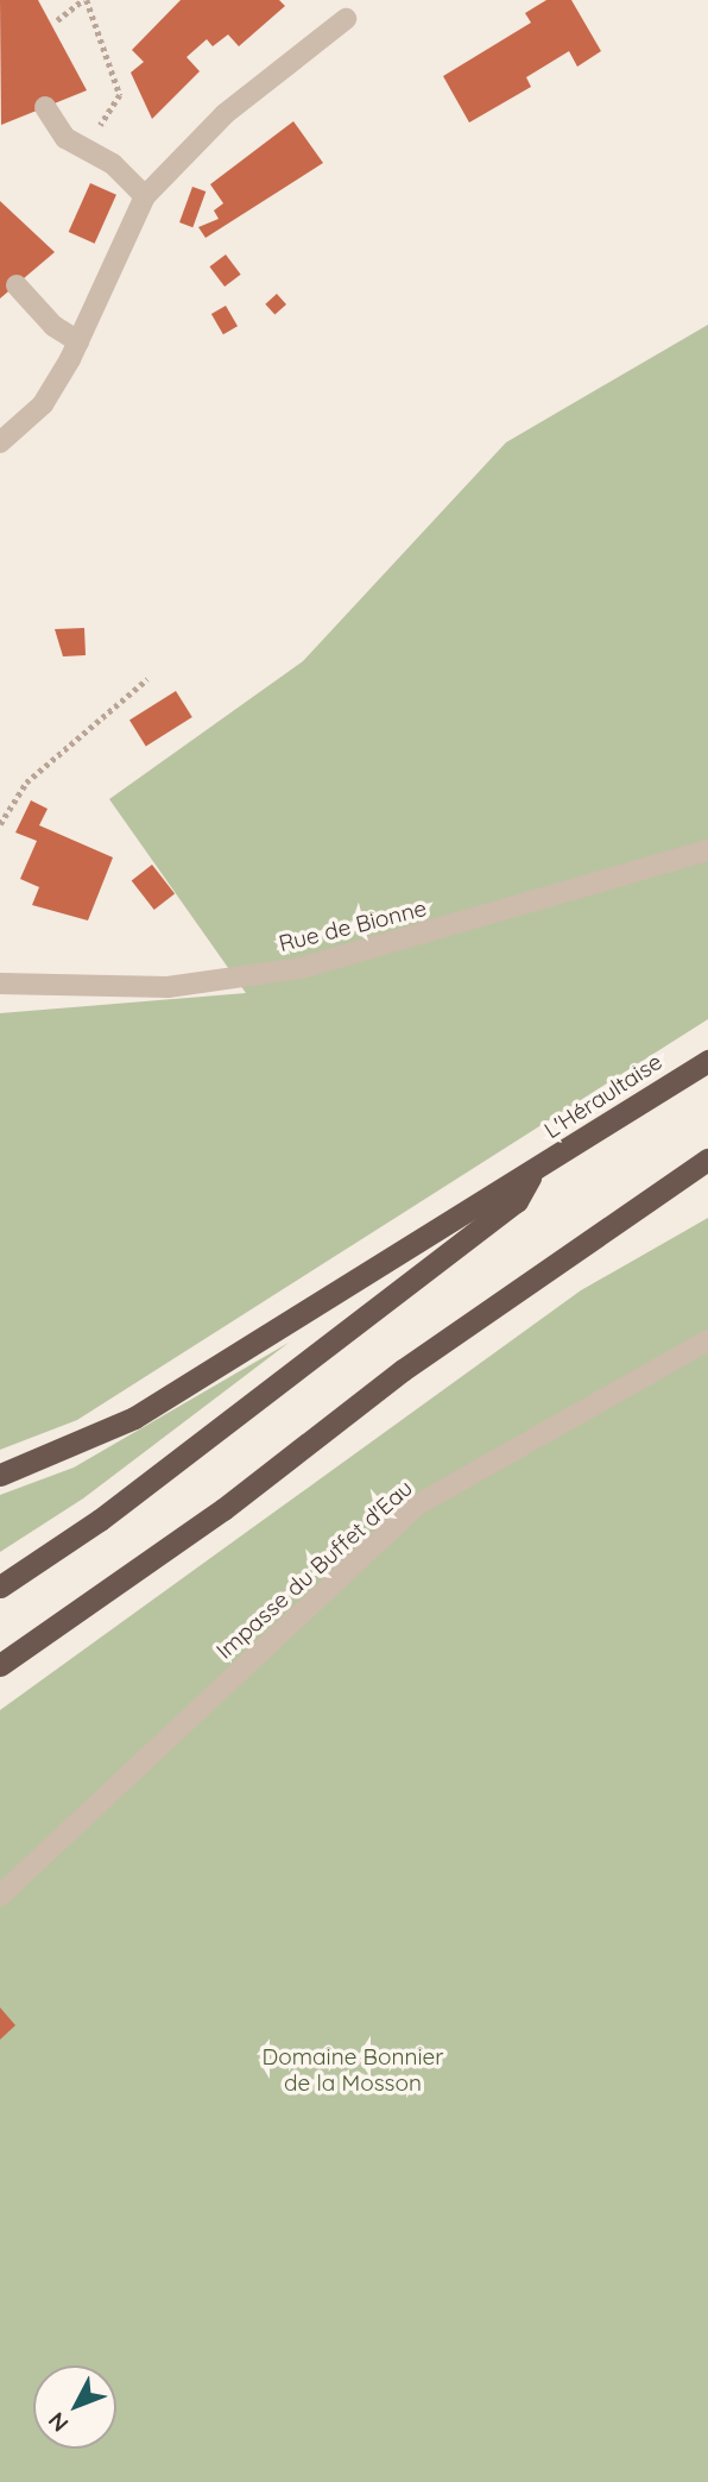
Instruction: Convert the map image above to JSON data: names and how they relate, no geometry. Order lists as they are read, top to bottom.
{
  "streets": {
    "highway": ["L'Héraultaise"],
    "street": ["Rue de Bionne", "Impasse du Buffet d'Eau"]
  },
  "parks": ["Domaine Bonnier de la Mosson"],
  "north": "bottom left"
}
